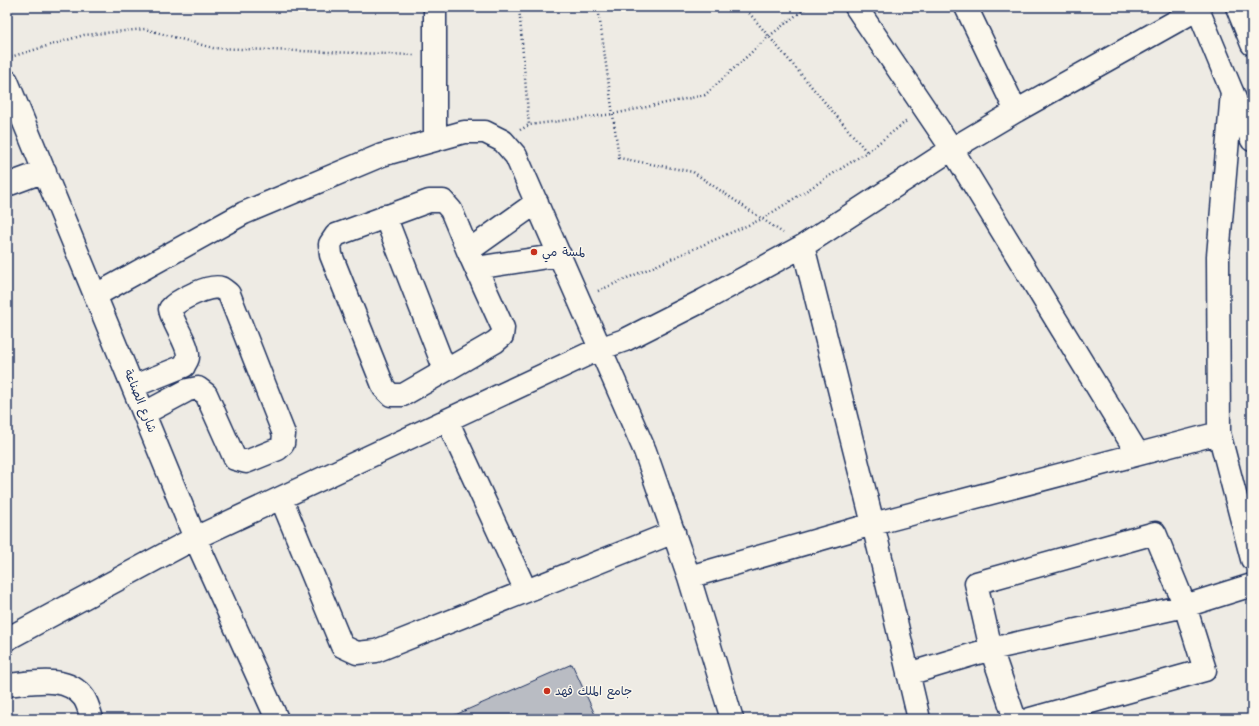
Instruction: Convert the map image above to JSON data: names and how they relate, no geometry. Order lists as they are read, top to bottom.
{
  "streets": {
    "main road": ["شارع الصناعة"]
  },
  "places": ["لمسة مي", "جامع الملك فهد"]
}
